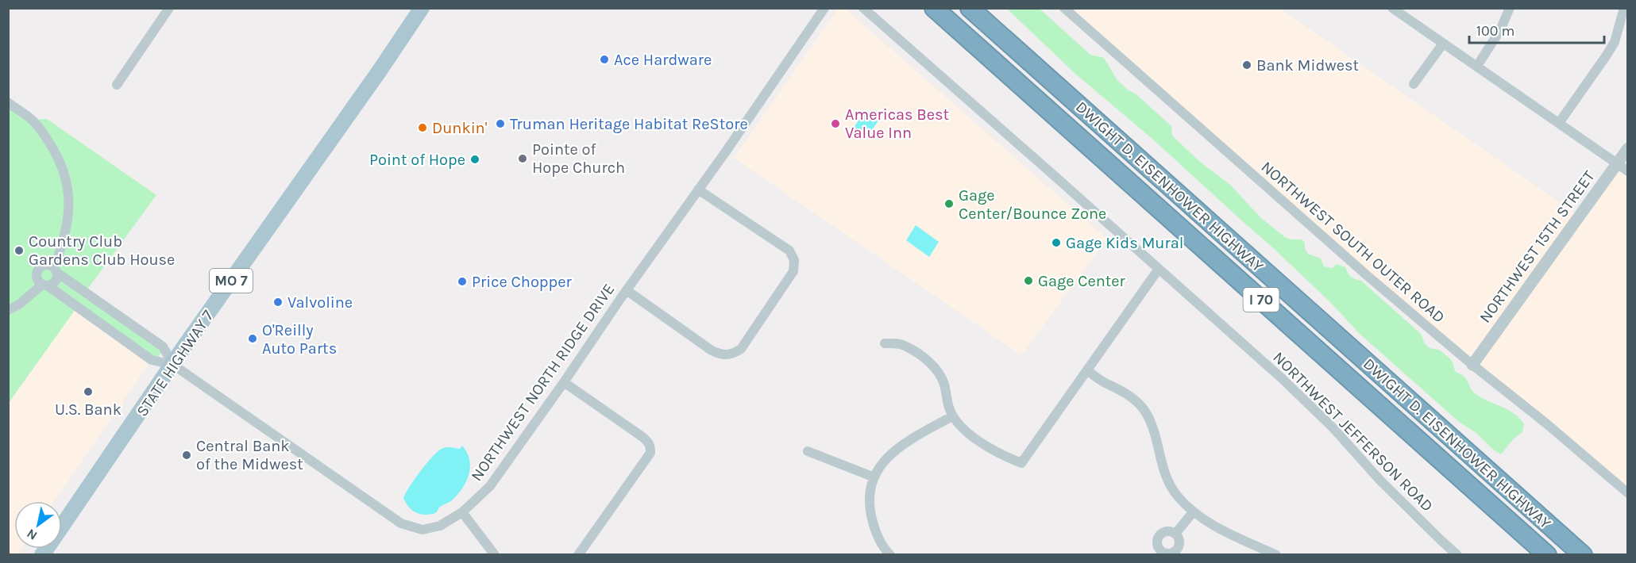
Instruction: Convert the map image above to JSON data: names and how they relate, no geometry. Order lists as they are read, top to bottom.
{
  "streets": {
    "highway": ["DWIGHT D. EISENHOWER HIGHWAY", "I 70"],
    "main road": ["MO 7", "STATE HIGHWAY 7"],
    "street": [
      "NORTHWEST SOUTH OUTER ROAD",
      "NORTHWEST 15TH STREET",
      "NORTHWEST NORTH RIDGE DRIVE",
      "NORTHWEST JEFFERSON ROAD"
    ]
  },
  "crossings": [
    ["NORTHWEST SOUTH OUTER ROAD", "NORTHWEST 15TH STREET"],
    ["STATE HIGHWAY 7", "NORTHWEST NORTH RIDGE DRIVE"]
  ],
  "places": [
    "Ace Hardware",
    "Bank Midwest",
    "Truman Heritage Habitat ReStore",
    "Americas Best Value Inn",
    "Dunkin'",
    "Pointe of Hope Church",
    "Point of Hope",
    "Gage Center/Bounce Zone",
    "Gage Kids Mural",
    "Country Club Gardens Club House",
    "Gage Center",
    "Price Chopper",
    "Valvoline",
    "O'Reilly Auto Parts",
    "U.S. Bank",
    "Central Bank of the Midwest"
  ],
  "scale_bar": "100 m",
  "north": "bottom left"
}
